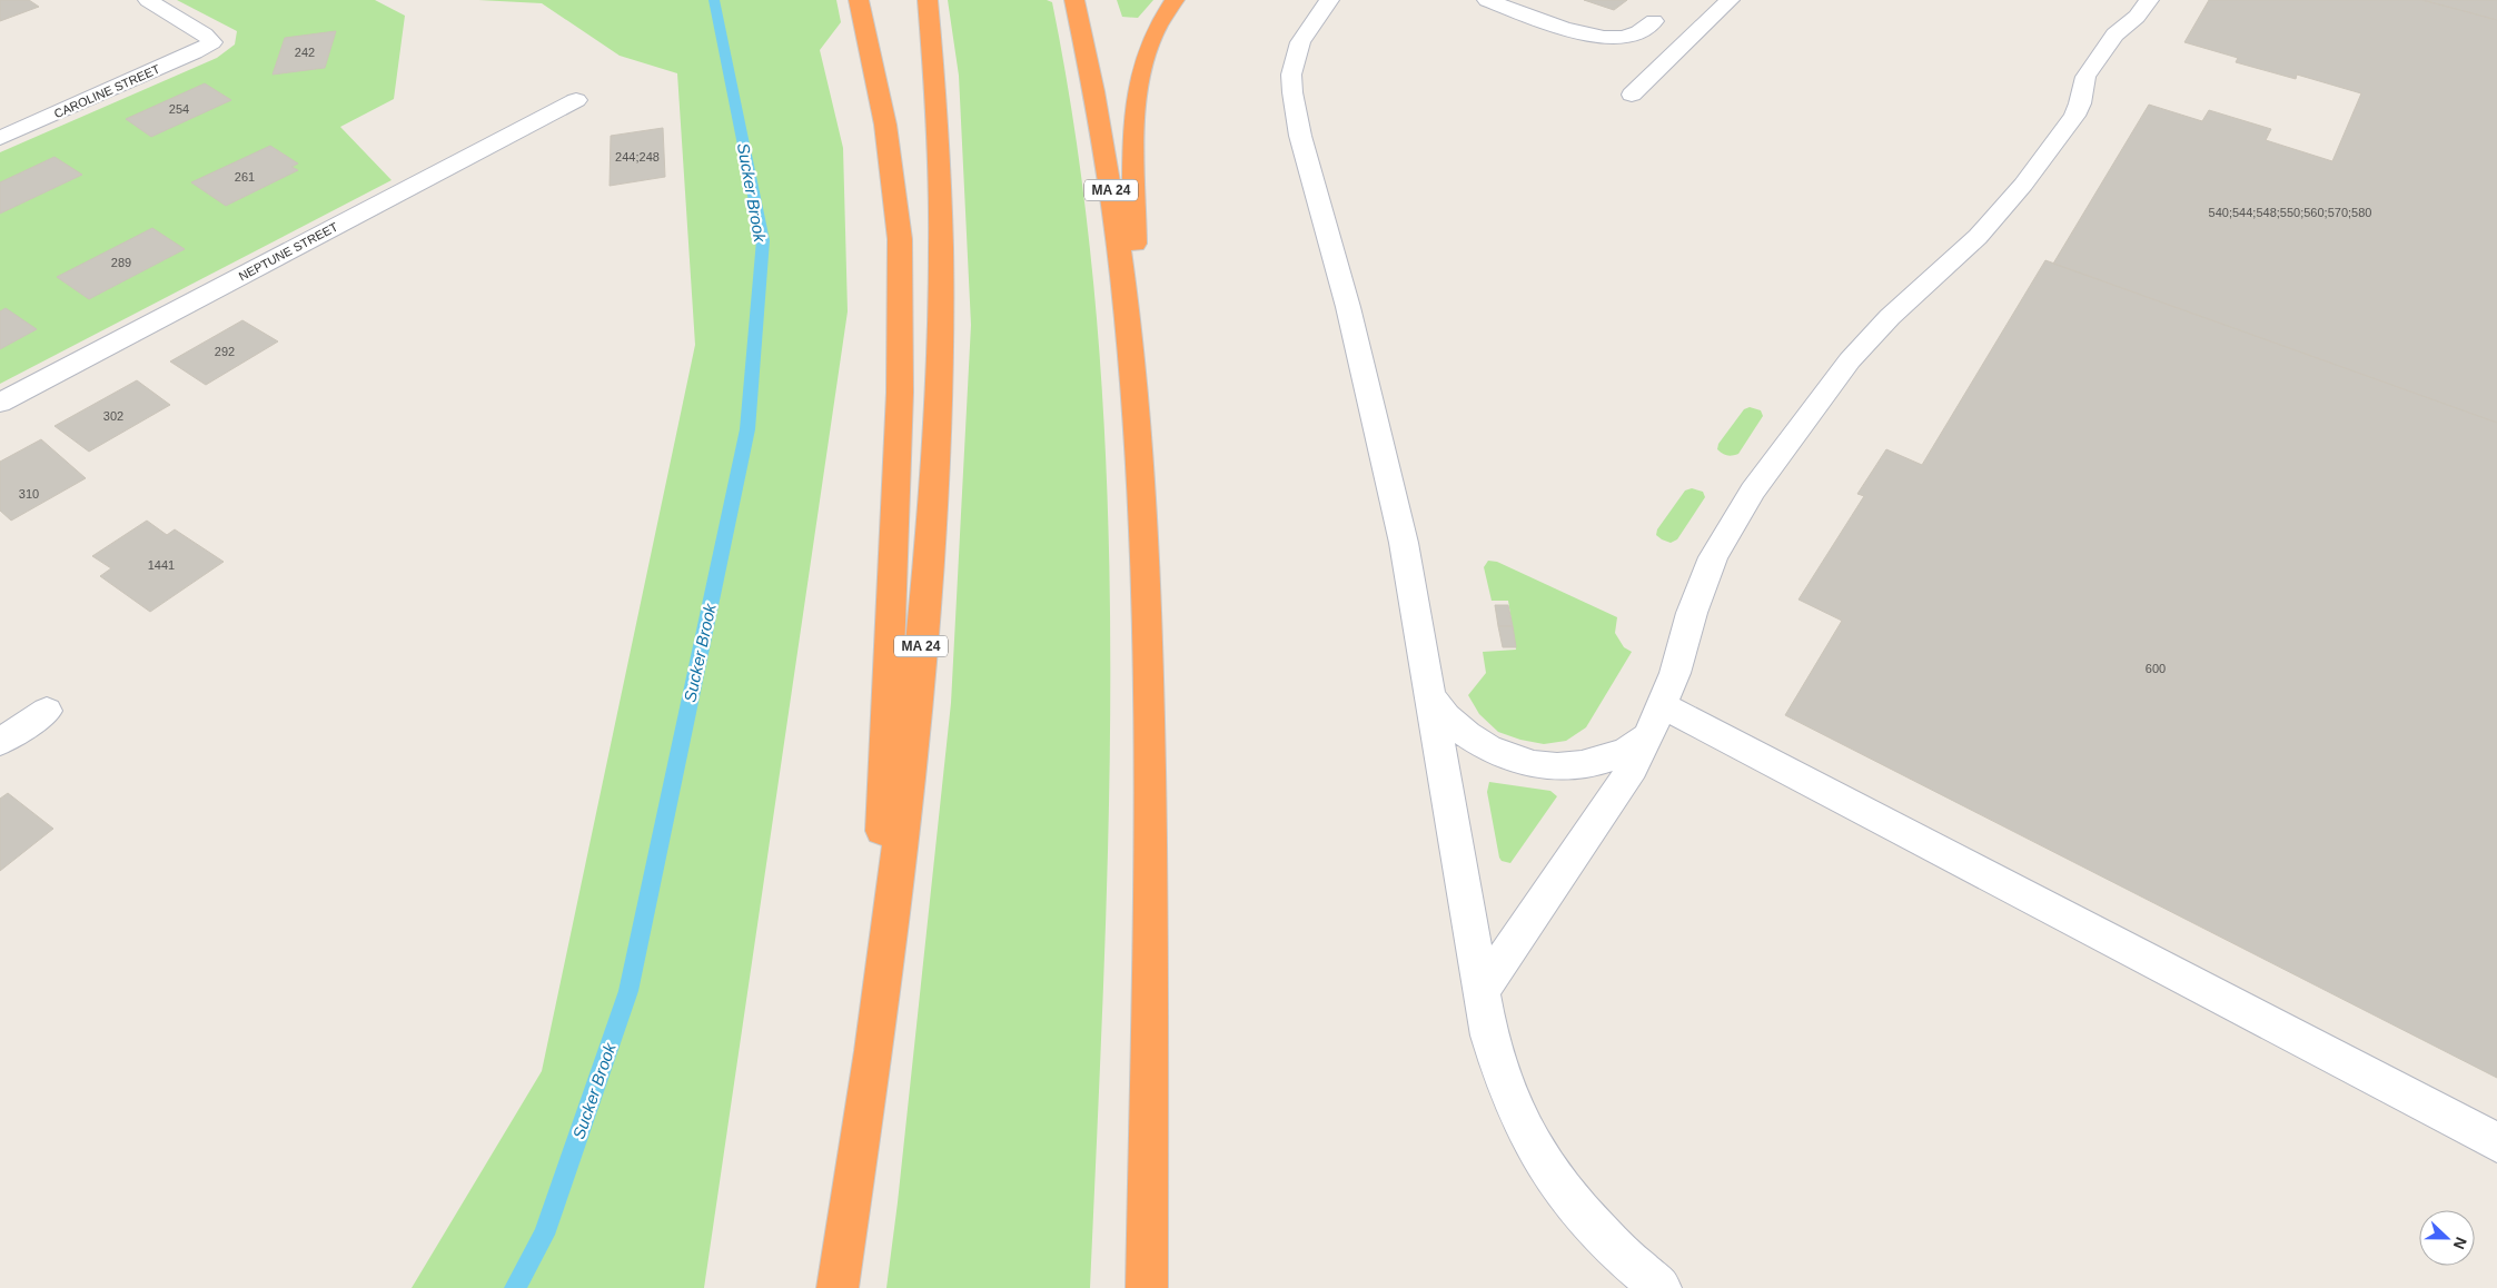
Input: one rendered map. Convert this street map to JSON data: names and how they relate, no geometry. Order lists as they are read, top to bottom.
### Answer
{
  "streets": {
    "highway": ["MA 24"],
    "street": ["CAROLINE STREET", "NEPTUNE STREET"]
  },
  "water": ["Sucker Brook"],
  "house_numbers": [
    "242",
    "254",
    "244;248",
    "261",
    "540;544;548;550;560;570;580",
    "289",
    "292",
    "302",
    "310",
    "1441",
    "600"
  ],
  "north": "right"
}
